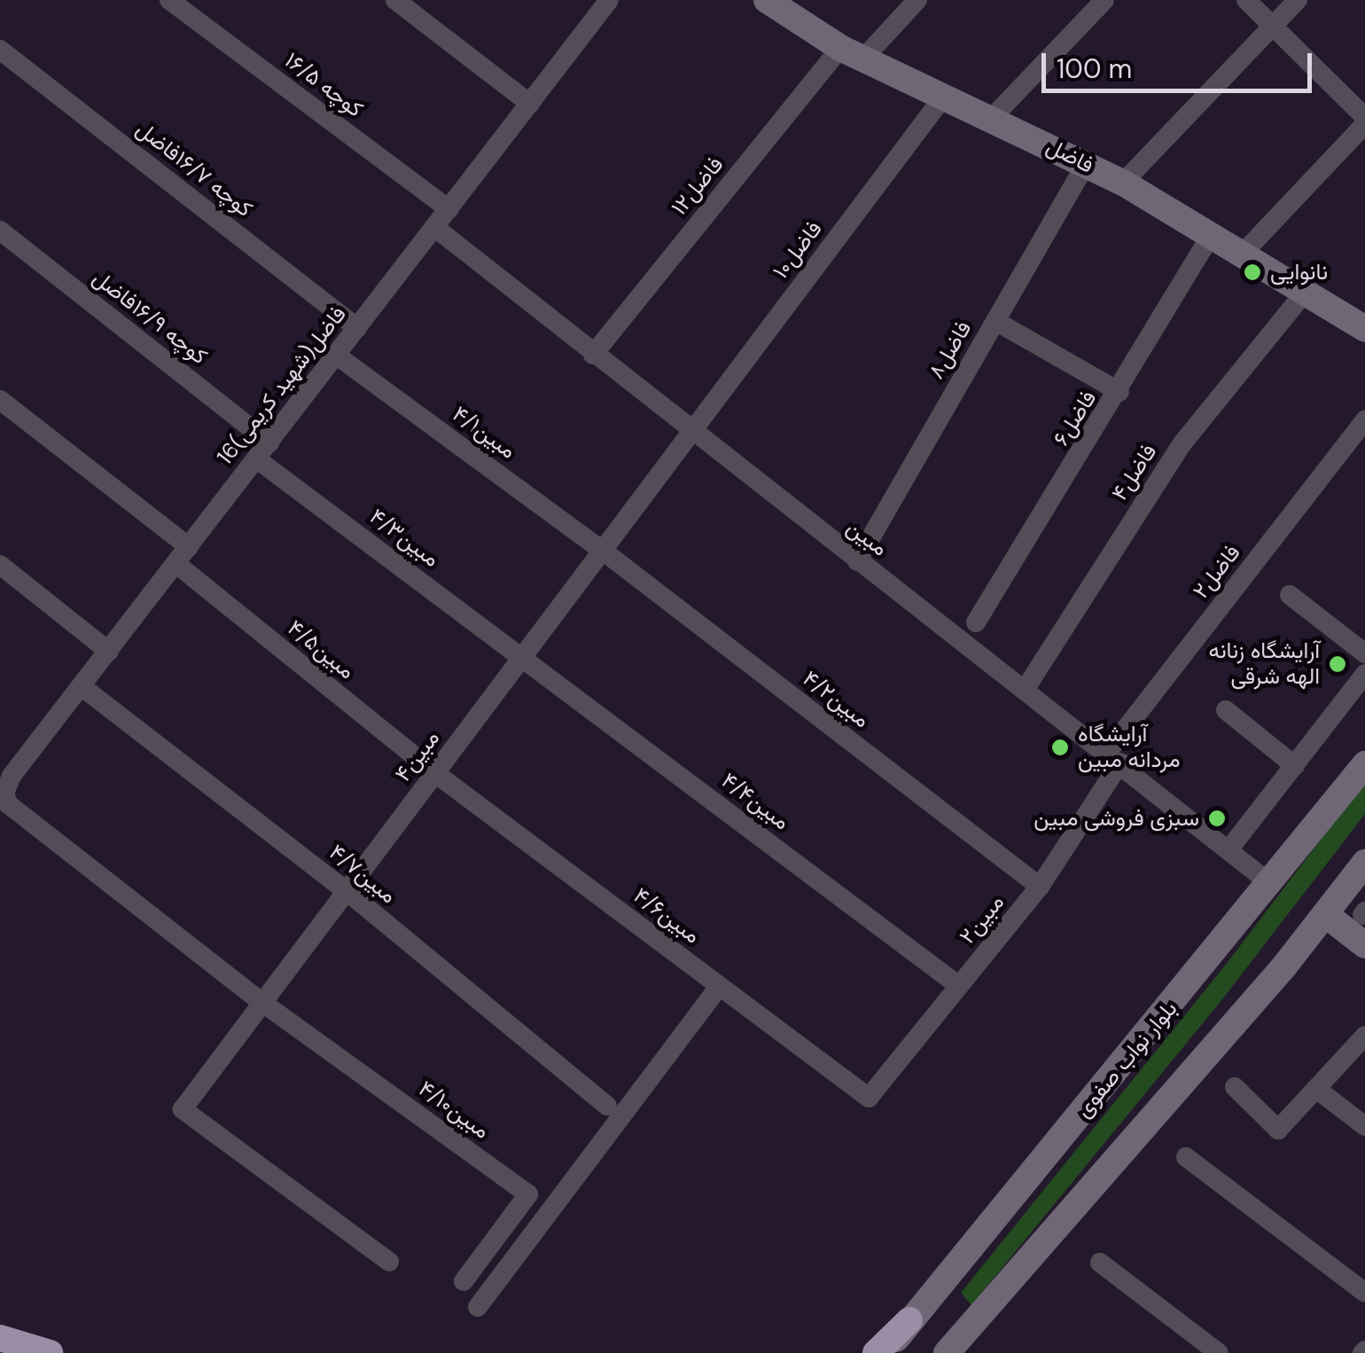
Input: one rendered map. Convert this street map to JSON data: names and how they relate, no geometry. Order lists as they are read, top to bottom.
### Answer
{
  "streets": {
    "main road": ["فاضل", "بلوار نواب صفوی"],
    "street": [
      "کوچه ۱۶/۵",
      "کوچه ۱۶/۷فاضل",
      "۱۲فاضل",
      "۱۰فاضل",
      "کوچه ۱۶/۹فاضل",
      "۸فاضل",
      "16فاضل(شهید کریمی)",
      "۶فاضل",
      "۴/۱مبین",
      "۴فاضل",
      "۴/۳مبین",
      "مبین",
      "۲فاضل",
      "۴/۵مبین",
      "۴/۲مبین",
      "۴مبین",
      "۴/۴مبین",
      "۴/۷مبین",
      "۴/۶مبین",
      "۲مبین",
      "۴/۱۰مبین"
    ]
  },
  "crossings": [
    ["کوچه ۱۶/۵", "16فاضل(شهید کریمی)"],
    ["فاضل", "۱۲فاضل"],
    ["فاضل", "۱۰فاضل"],
    ["فاضل", "۸فاضل"],
    ["فاضل", "۶فاضل"],
    ["فاضل", "۴فاضل"],
    ["کوچه ۱۶/۷فاضل", "16فاضل(شهید کریمی)"],
    ["۱۲فاضل", "مبین"],
    ["۱۰فاضل", "مبین"],
    ["۱۰فاضل", "۴مبین"],
    ["کوچه ۱۶/۹فاضل", "16فاضل(شهید کریمی)"],
    ["کوچه ۱۶/۹فاضل", "۴/۳مبین"],
    ["۸فاضل", "مبین"],
    ["16فاضل(شهید کریمی)", "۴/۱مبین"],
    ["16فاضل(شهید کریمی)", "۴/۳مبین"],
    ["16فاضل(شهید کریمی)", "مبین"],
    ["16فاضل(شهید کریمی)", "۴/۵مبین"],
    ["16فاضل(شهید کریمی)", "۴مبین"],
    ["16فاضل(شهید کریمی)", "۴/۷مبین"],
    ["16فاضل(شهید کریمی)", "۴/۱۰مبین"],
    ["۴/۱مبین", "۴/۲مبین"],
    ["۴/۱مبین", "۴مبین"],
    ["۴فاضل", "مبین"],
    ["۴/۳مبین", "۴مبین"],
    ["۴/۳مبین", "۴/۴مبین"],
    ["مبین", "۲فاضل"],
    ["مبین", "۴مبین"],
    ["مبین", "۲مبین"],
    ["مبین", "بلوار نواب صفوی"],
    ["۲فاضل", "۲مبین"],
    ["۴/۵مبین", "۴مبین"],
    ["۴/۵مبین", "۴/۶مبین"],
    ["۴/۲مبین", "۴مبین"],
    ["۴/۲مبین", "۲مبین"],
    ["۴مبین", "۴/۴مبین"],
    ["۴مبین", "۴/۷مبین"],
    ["۴مبین", "۴/۶مبین"],
    ["۴مبین", "۴/۱۰مبین"],
    ["۴/۴مبین", "۲مبین"],
    ["۴/۶مبین", "۲مبین"]
  ],
  "places": [
    "نانوایی",
    "آرایشگاه زنانه الهه شرقی",
    "آرایشگاه مردانه مبین",
    "سبزی فروشی مبین"
  ],
  "scale_bar": "100 m"
}
